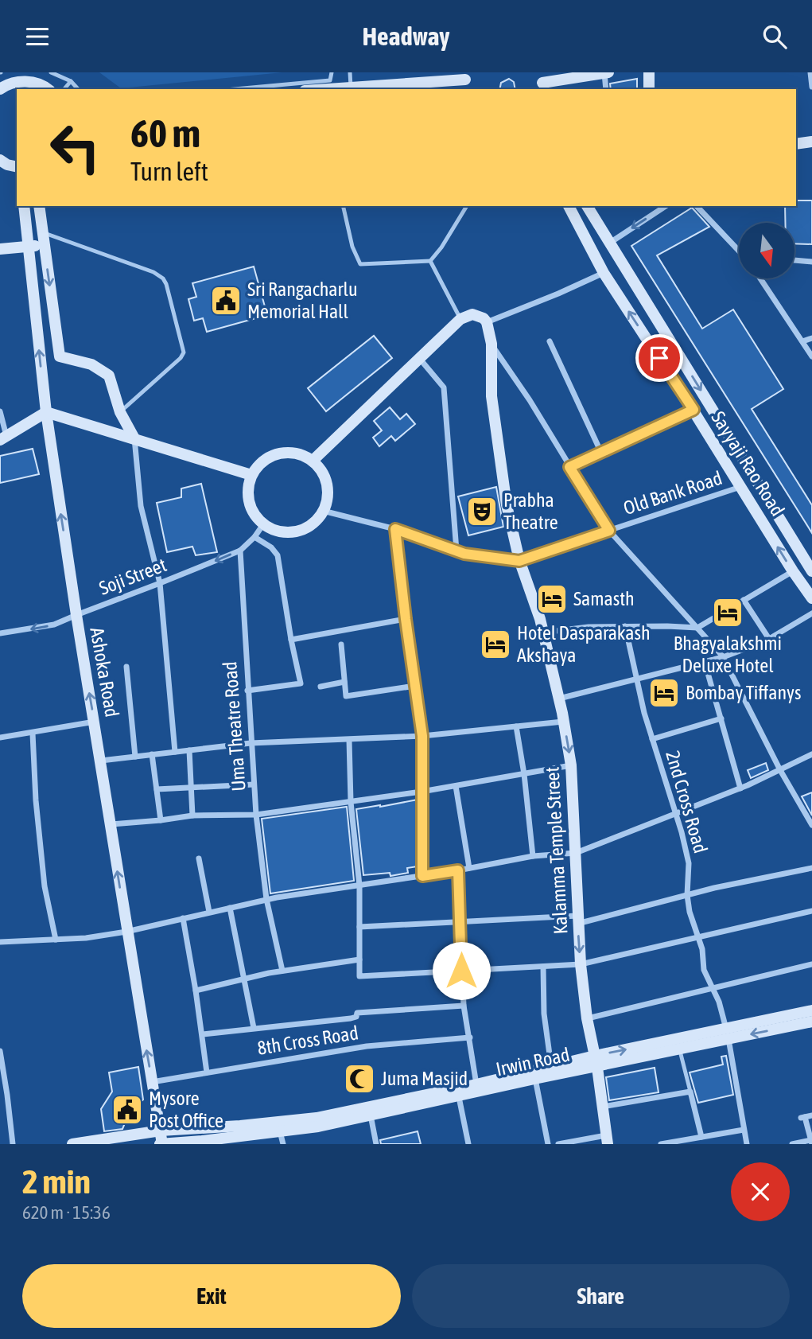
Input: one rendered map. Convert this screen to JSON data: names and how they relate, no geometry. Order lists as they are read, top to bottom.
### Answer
{
  "streets": {
    "main road": [
      "Sayyaji Rao Road",
      "Ashoka Road",
      "Kalamma Temple Street",
      "Irwin Road"
    ],
    "street": [
      "Old Bank Road",
      "Soji Street",
      "Uma Theatre Road",
      "2nd Cross Road",
      "8th Cross Road"
    ]
  },
  "crossings": [
    ["Sayyaji Rao Road", "Old Bank Road"],
    ["Old Bank Road", "Kalamma Temple Street"],
    ["Soji Street", "Ashoka Road"],
    ["Soji Street", "Uma Theatre Road"],
    ["Ashoka Road", "8th Cross Road"],
    ["Ashoka Road", "Irwin Road"],
    ["2nd Cross Road", "Irwin Road"],
    ["Kalamma Temple Street", "Irwin Road"]
  ],
  "one_way": ["Soji Street", "Ashoka Road"],
  "places": {
    "public building": ["Sri Rangacharlu Memorial Hall", "Mysore Post Office"],
    "theatre": ["Prabha Theatre"],
    "hotel": [
      "Samasth",
      "Bhagyalakshmi Deluxe Hotel",
      "Hotel Dasparakash Akshaya",
      "Bombay Tiffanys"
    ],
    "mosque": ["Juma Masjid"]
  },
  "north": "bottom",
  "page": {
    "header": "Headway",
    "turn": ["60 m", "Turn left"],
    "heading": ["2 min", "620 m · 15:36"],
    "buttons": ["Exit", "Share"]
  }
}
